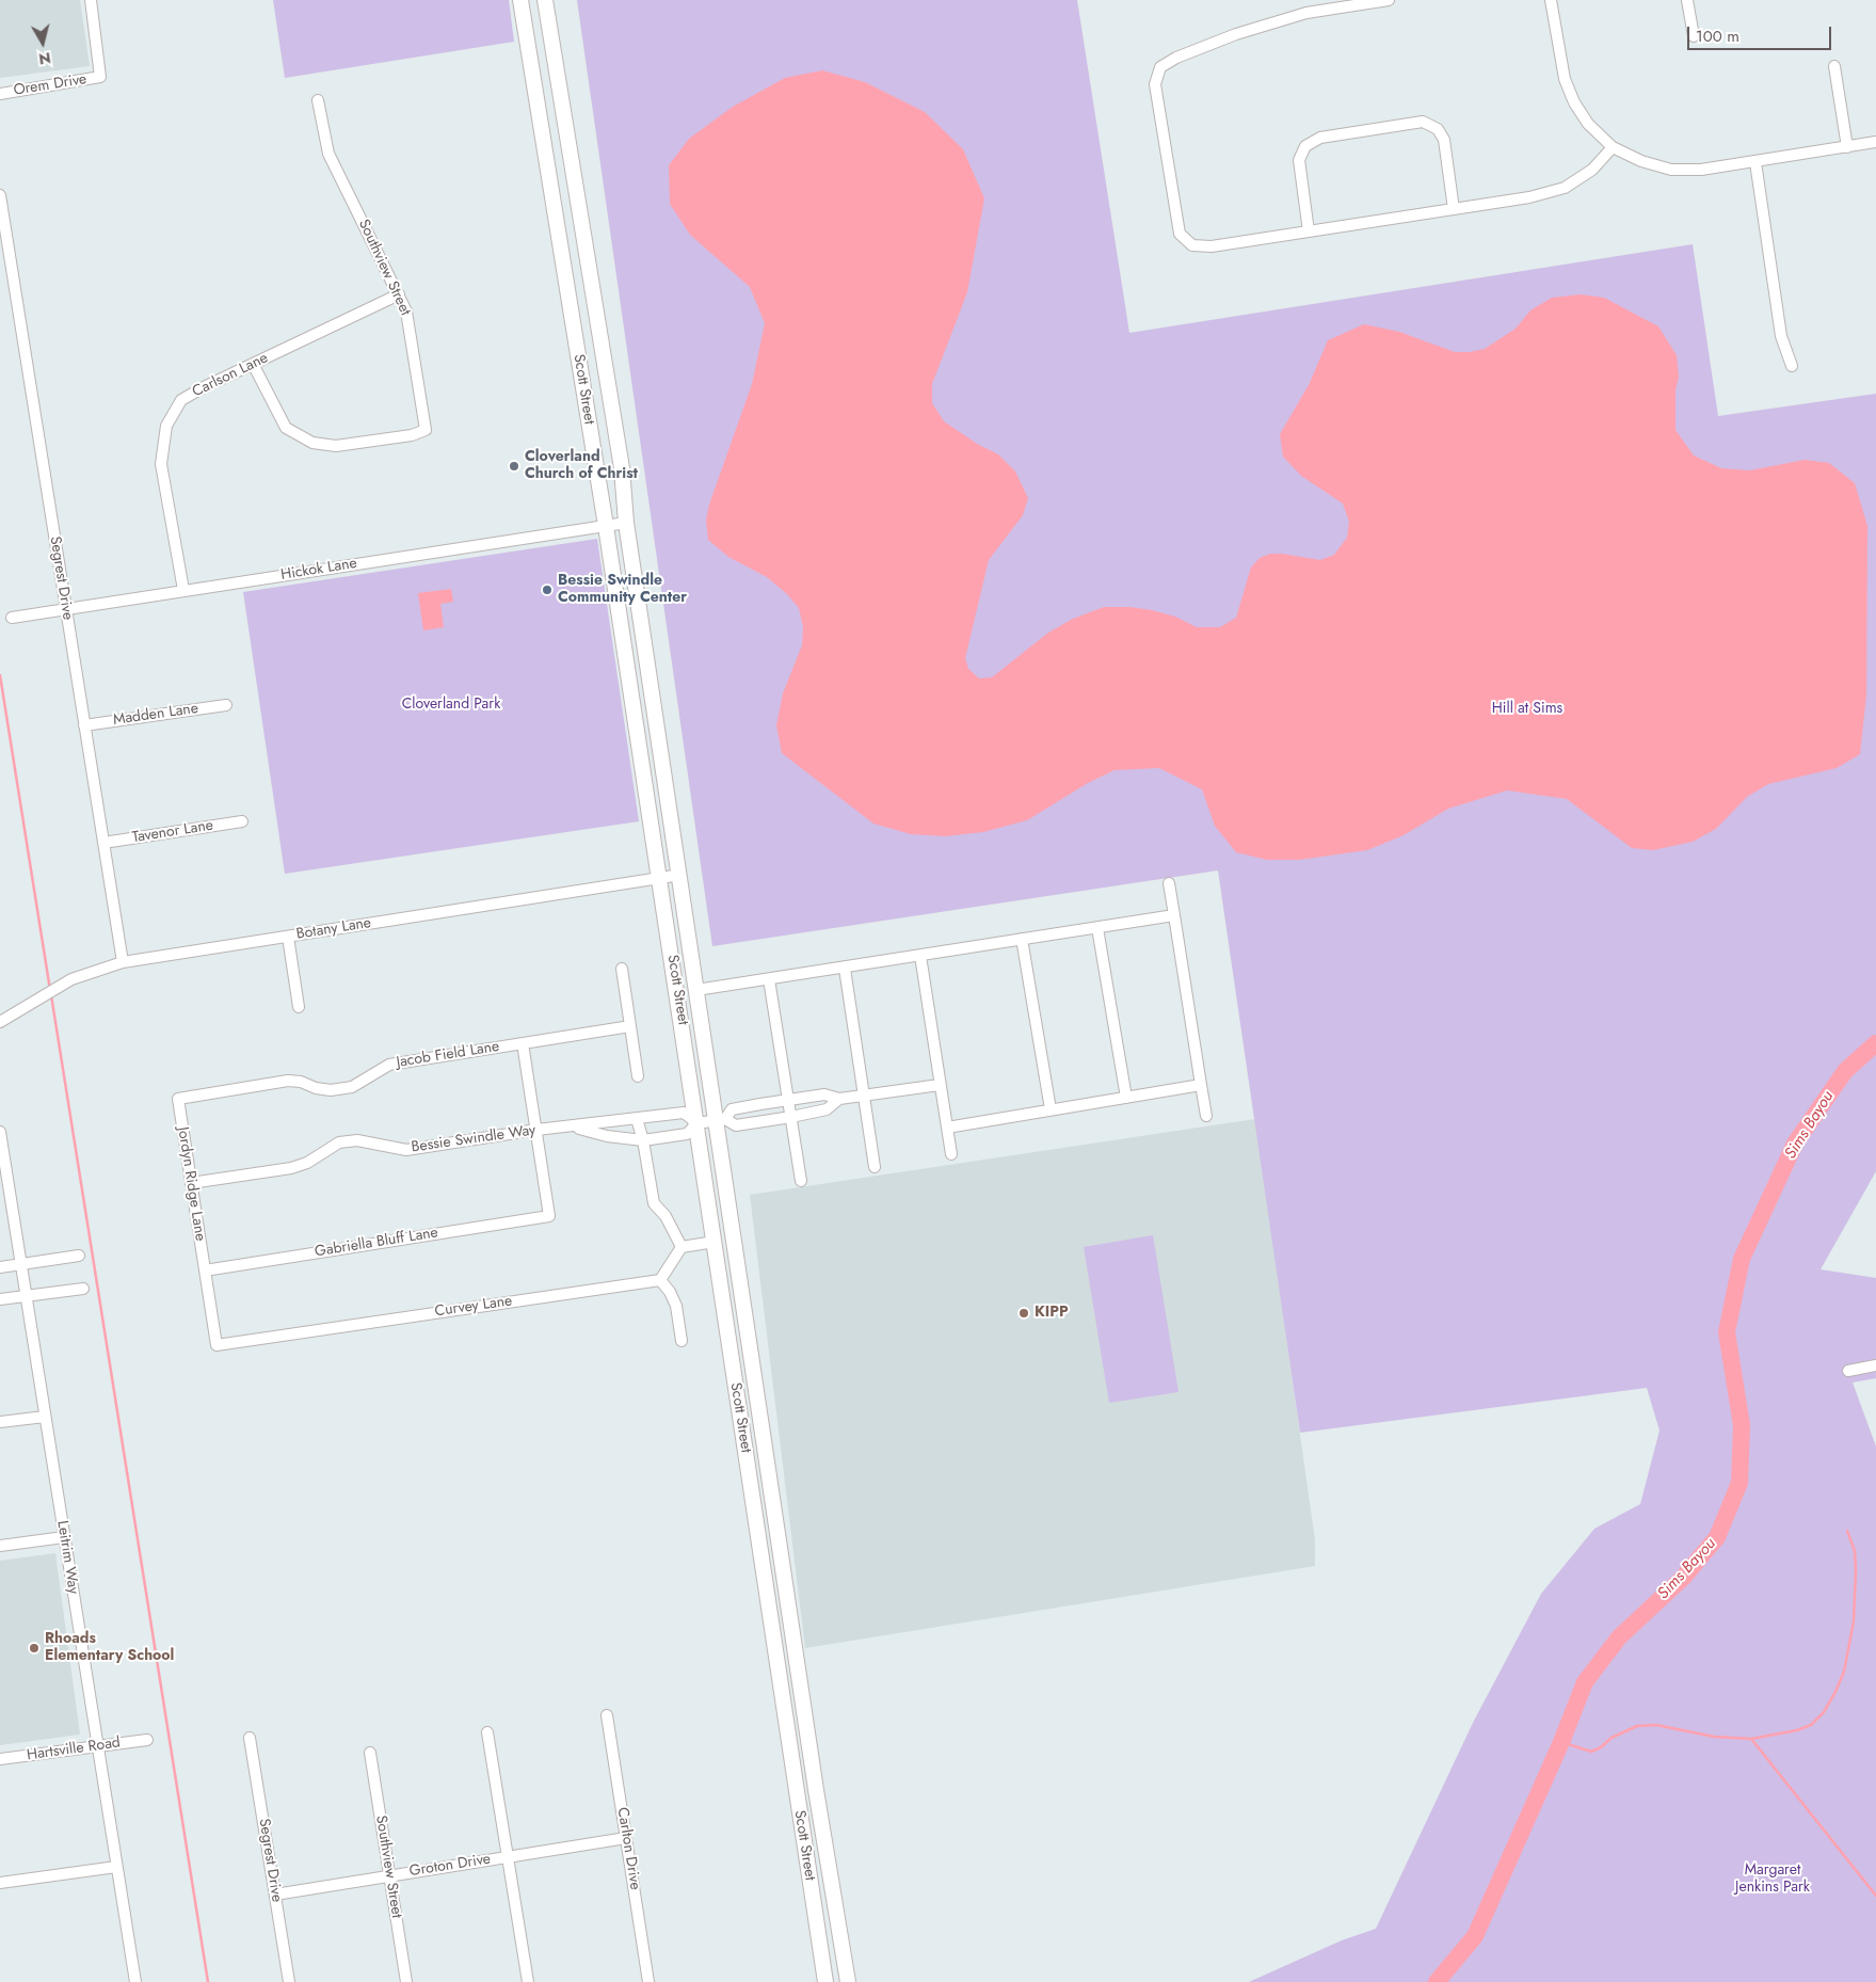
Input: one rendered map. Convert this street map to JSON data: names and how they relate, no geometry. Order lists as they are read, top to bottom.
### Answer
{
  "streets": {
    "main road": ["Scott Street"],
    "street": [
      "Orem Drive",
      "Southview Street",
      "Carlson Lane",
      "Hickok Lane",
      "Segrest Drive",
      "Madden Lane",
      "Tavenor Lane",
      "Botany Lane",
      "Jacob Field Lane",
      "Bessie Swindle Way",
      "Jordyn Ridge Lane",
      "Gabriella Bluff Lane",
      "Curvey Lane",
      "Leitrim Way",
      "Hartsville Road",
      "Carlton Drive",
      "Groton Drive"
    ]
  },
  "crossings": [
    ["Southview Street", "Carlson Lane"],
    ["Southview Street", "Groton Drive"],
    ["Carlson Lane", "Hickok Lane"],
    ["Scott Street", "Hickok Lane"],
    ["Scott Street", "Botany Lane"],
    ["Scott Street", "Bessie Swindle Way"],
    ["Hickok Lane", "Segrest Drive"],
    ["Segrest Drive", "Madden Lane"],
    ["Segrest Drive", "Tavenor Lane"],
    ["Segrest Drive", "Botany Lane"],
    ["Segrest Drive", "Groton Drive"],
    ["Jacob Field Lane", "Jordyn Ridge Lane"],
    ["Bessie Swindle Way", "Jordyn Ridge Lane"],
    ["Bessie Swindle Way", "Gabriella Bluff Lane"],
    ["Jordyn Ridge Lane", "Gabriella Bluff Lane"],
    ["Jordyn Ridge Lane", "Curvey Lane"],
    ["Leitrim Way", "Hartsville Road"],
    ["Carlton Drive", "Groton Drive"]
  ],
  "water": ["Sims Bayou"],
  "parks": ["Cloverland Park", "Hill at Sims", "Margaret Jenkins Park"],
  "places": [
    "Cloverland Church of Christ",
    "Bessie Swindle Community Center",
    "KIPP",
    "Rhoads Elementary School"
  ],
  "scale_bar": "100 m",
  "north": "bottom"
}
